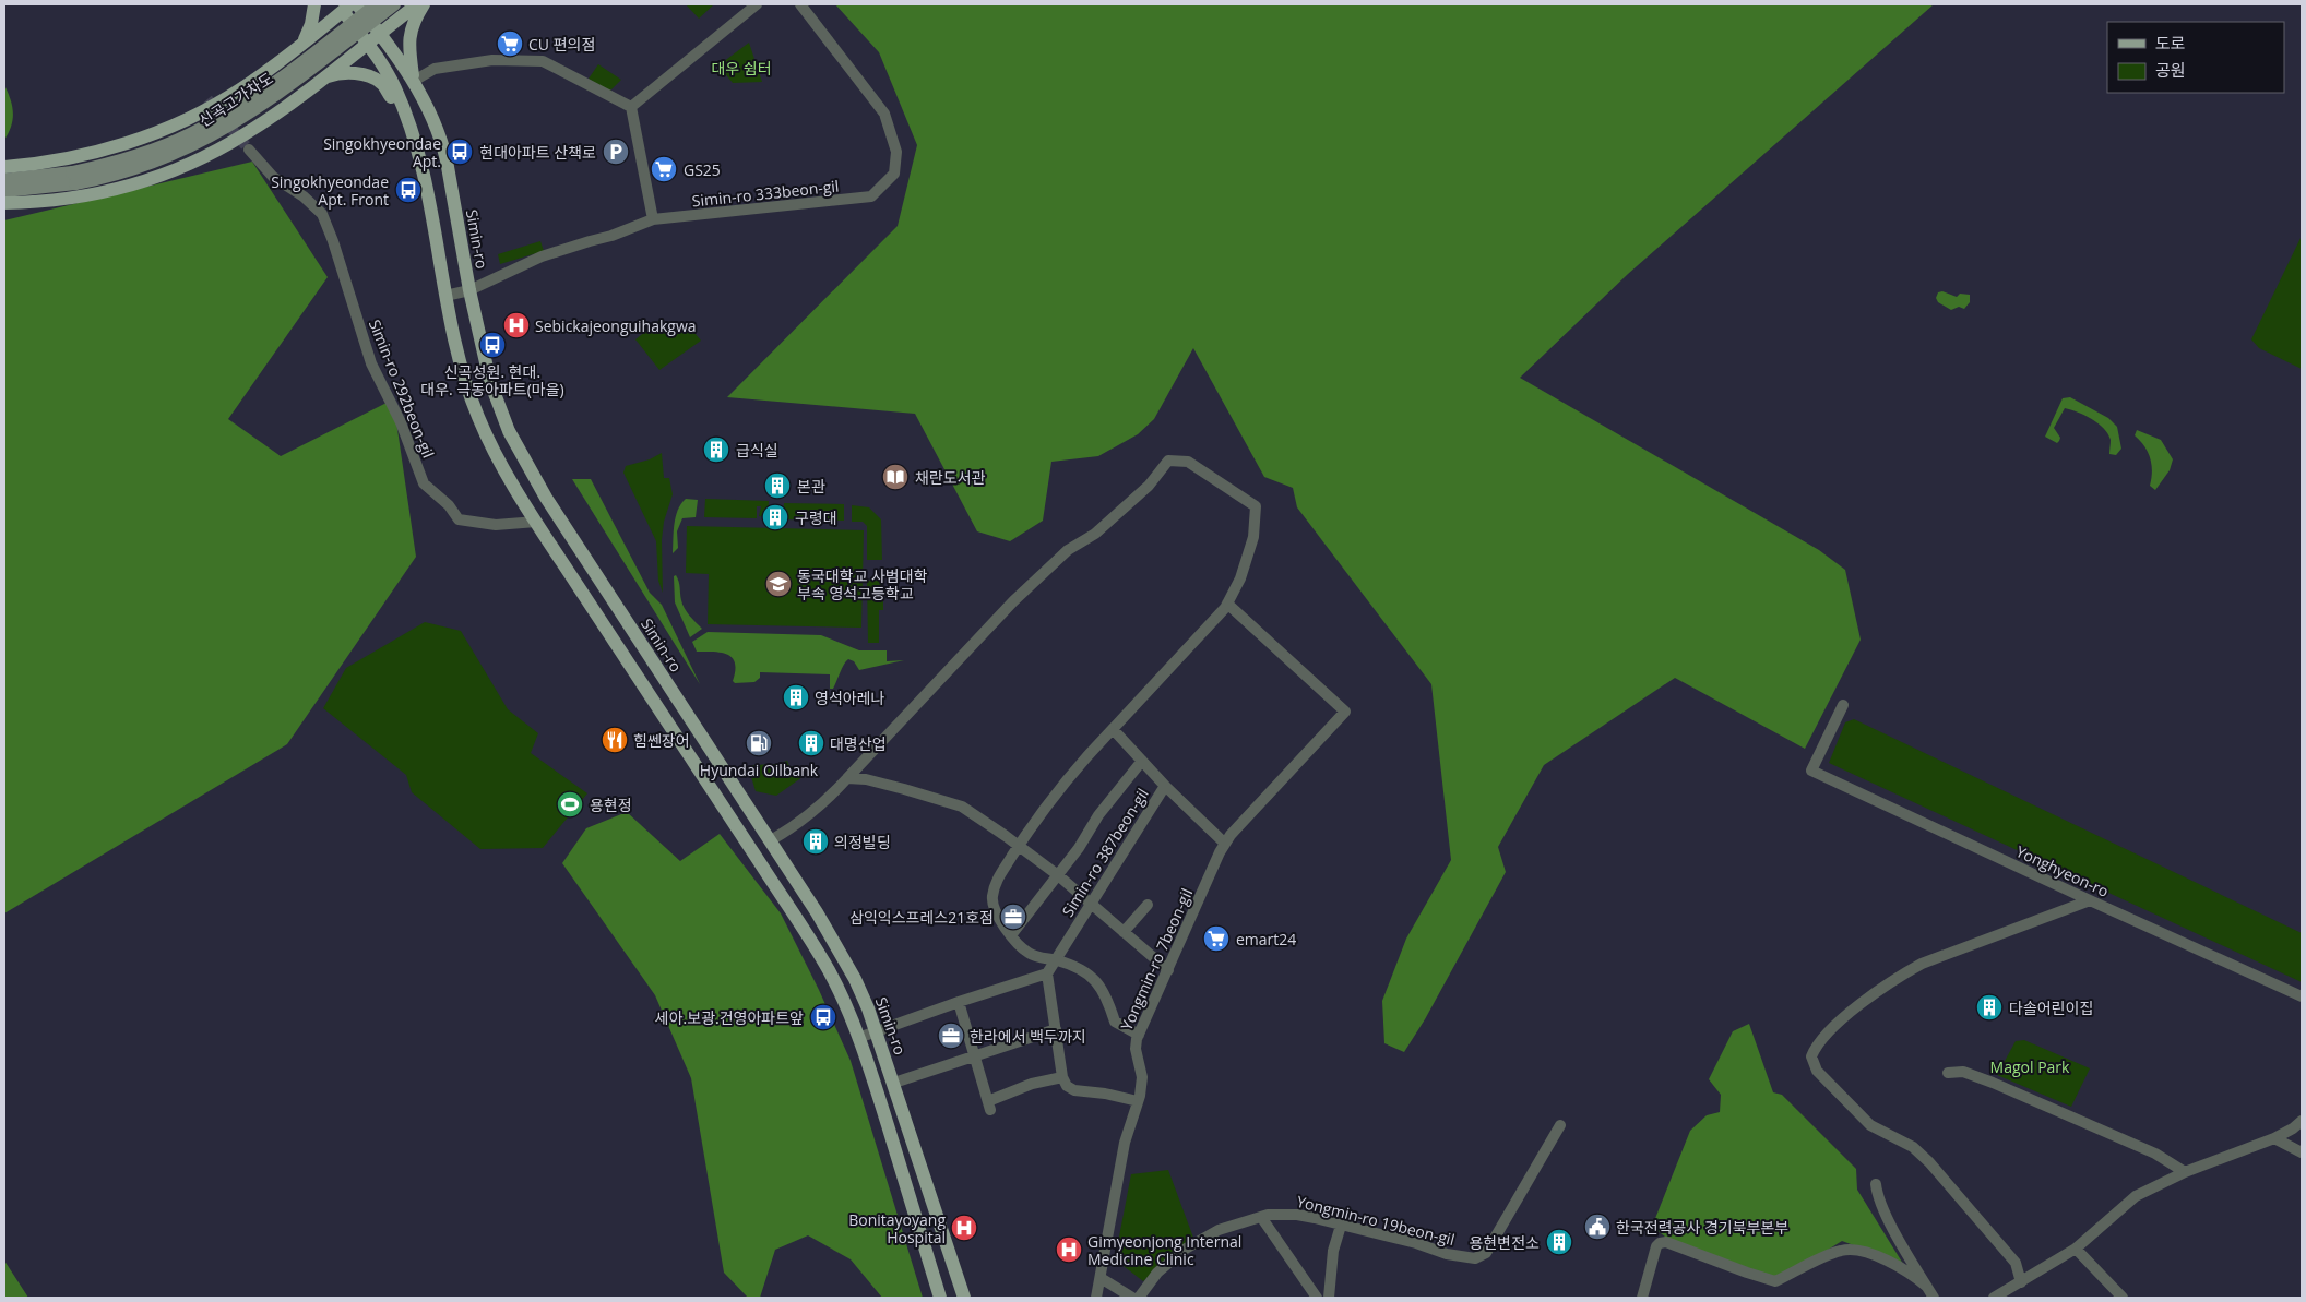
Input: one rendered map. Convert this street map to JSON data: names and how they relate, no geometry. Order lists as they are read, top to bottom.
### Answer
{
  "streets": {
    "main road": ["Simin-ro"],
    "street": [
      "신곡고가차도",
      "Simin-ro 333beon-gil",
      "Simin-ro 292beon-gil",
      "Simin-ro 387beon-gil",
      "Yonghyeon-ro",
      "Yongmin-ro 7beon-gil",
      "Yongmin-ro 19beon-gil"
    ]
  },
  "crossings": [
    ["Simin-ro 333beon-gil", "Simin-ro"]
  ],
  "parks": ["대우 쉼터", "Magol Park"],
  "places": {
    "supermarket": ["CU 편의점", "GS25", "emart24"],
    "bus stop": [
      "Singokhyeondae Apt.",
      "Singokhyeondae Apt. Front",
      "신곡성원. 현대. 대우. 극동아파트(마을)",
      "세아.보광.건영아파트앞"
    ],
    "parking": ["현대아파트 산책로"],
    "hospital": ["Sebickajeonguihakgwa", "Bonitayoyang Hospital", "Gimyeonjong Internal Medicine Clinic"],
    "building": [
      "급식실",
      "본관",
      "구령대",
      "영석아레나",
      "대명산업",
      "의정빌딩",
      "다솔어린이집",
      "용현변전소"
    ],
    "library": ["채란도서관"],
    "school or university": ["동국대학교 사범대학 부속 영석고등학교"],
    "restaurant": ["힘쎈장어"],
    "fuel station": ["Hyundai Oilbank"],
    "sports": ["용현정"],
    "office": ["삼익익스프레스21호점", "한라에서 백두까지"],
    "public building": ["한국전력공사 경기북부본부"]
  },
  "legend": ["도로", "공원"]
}
